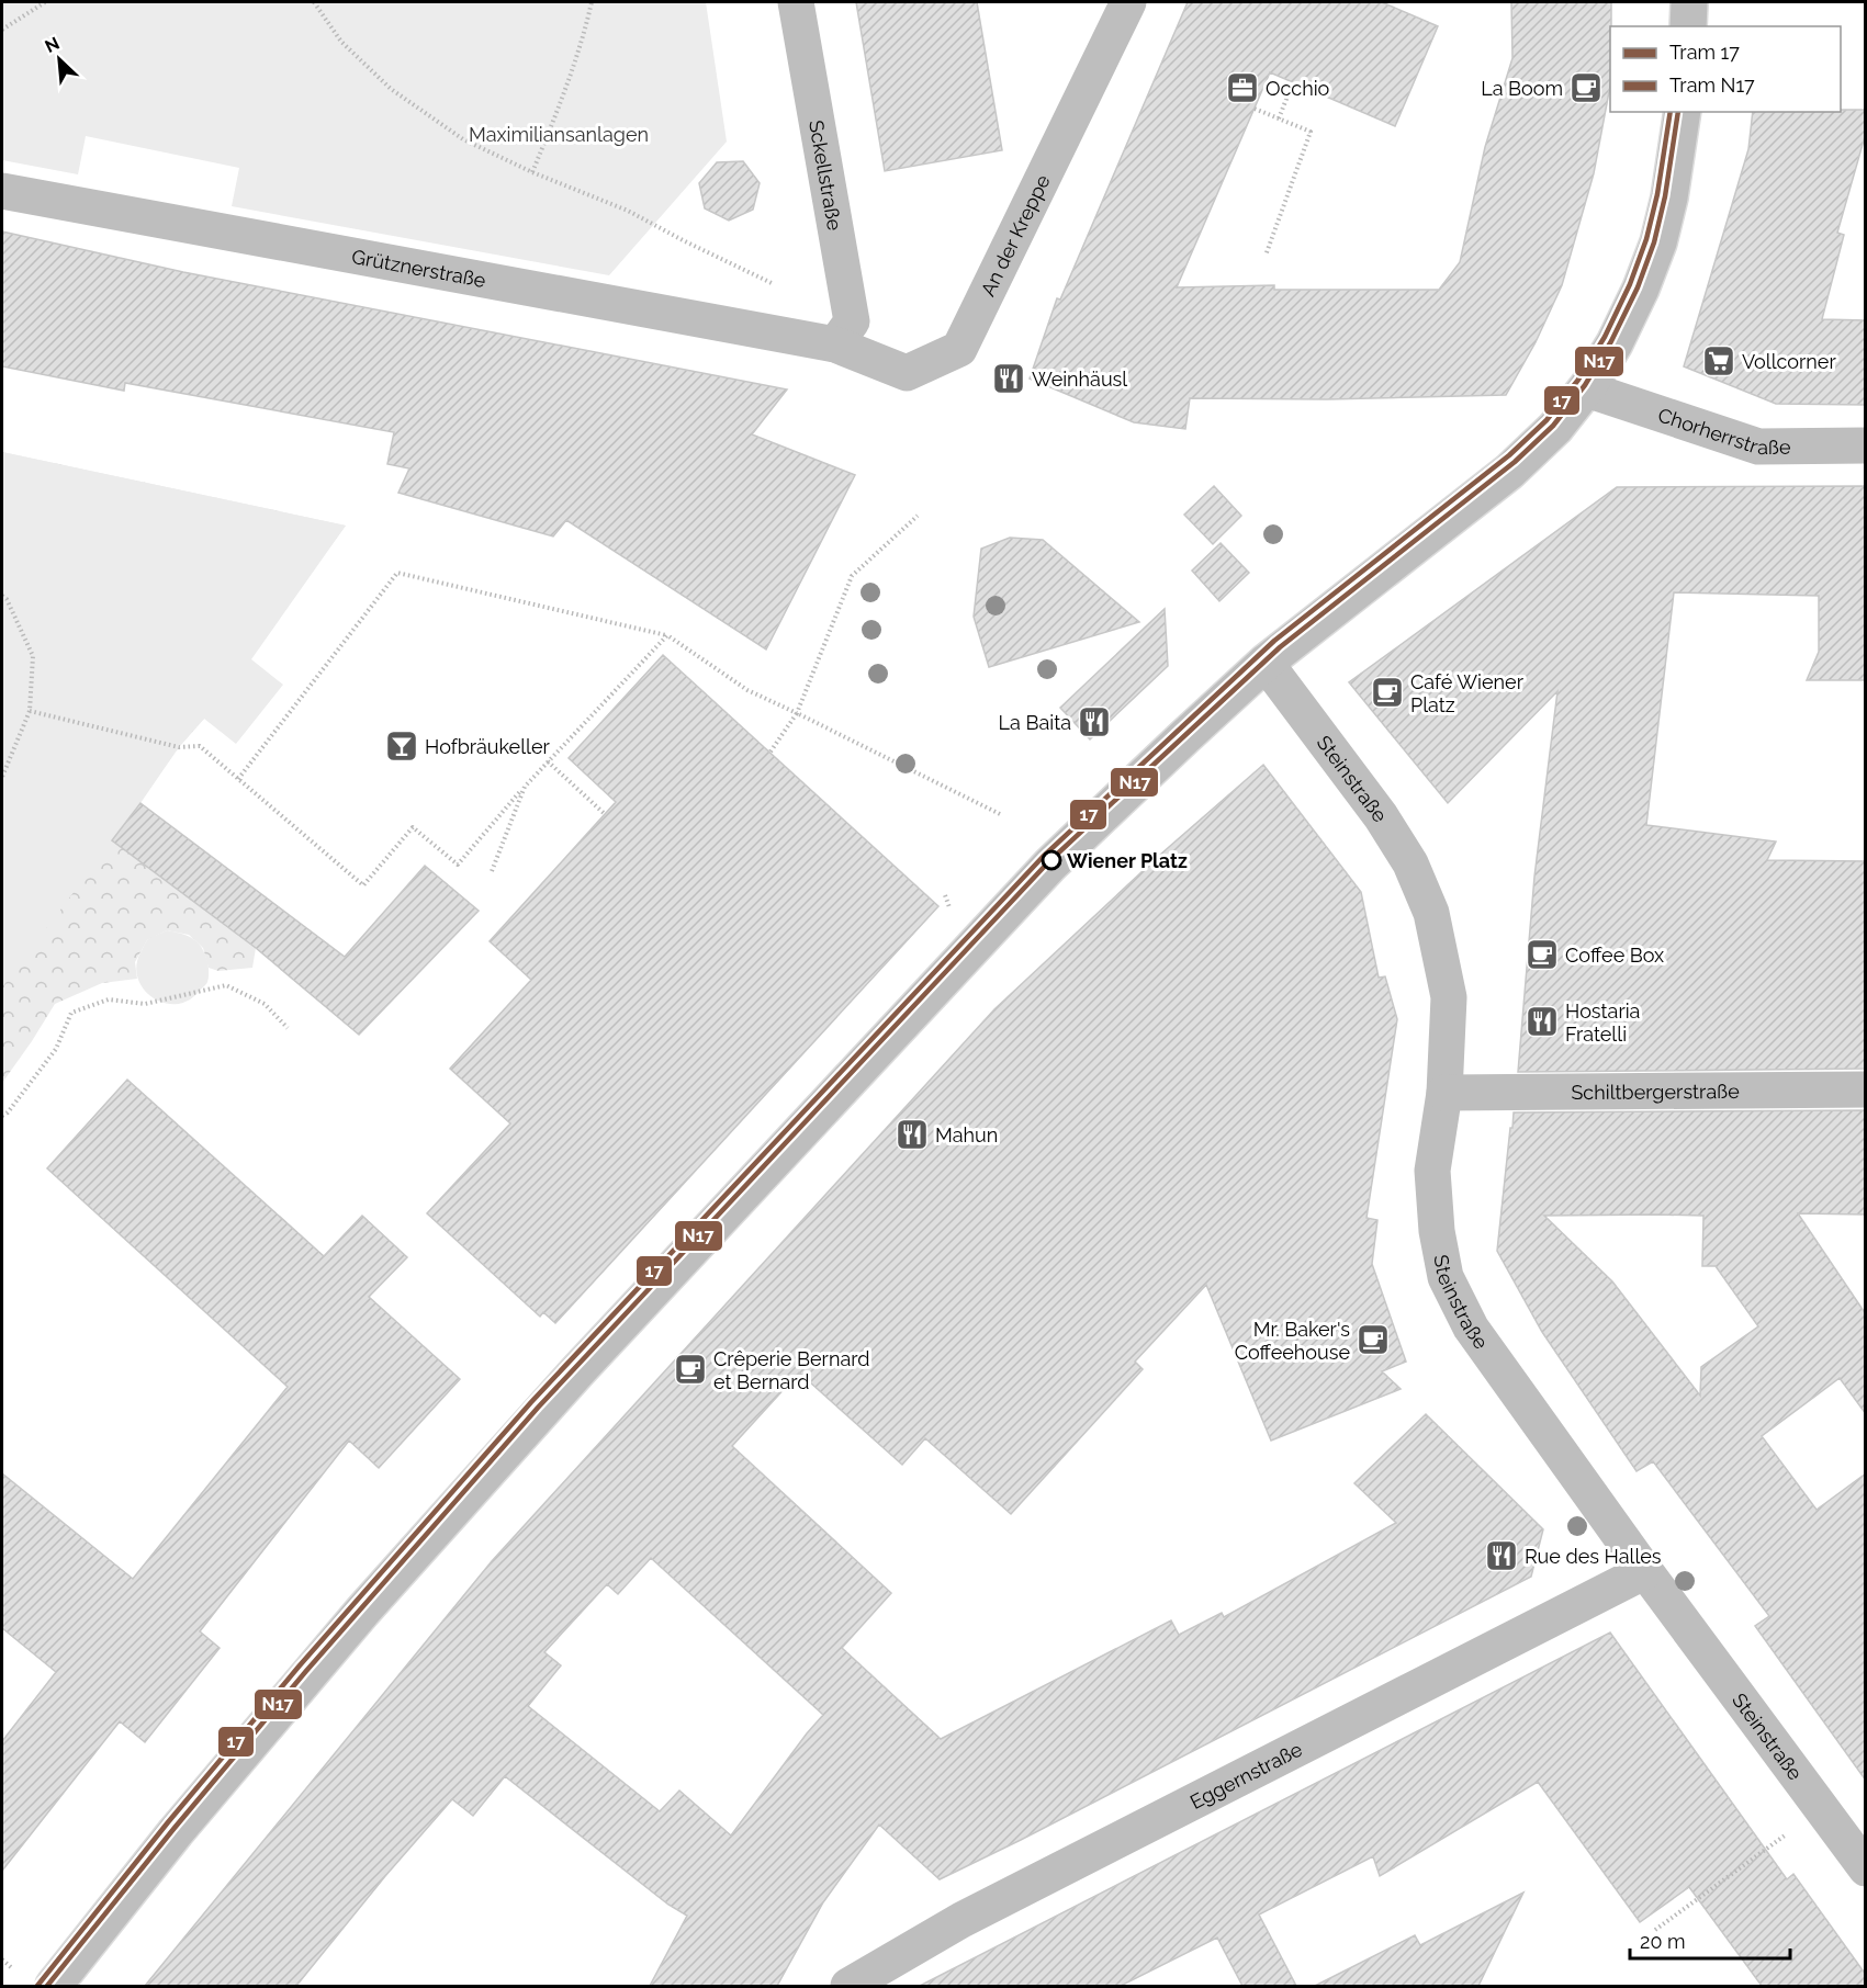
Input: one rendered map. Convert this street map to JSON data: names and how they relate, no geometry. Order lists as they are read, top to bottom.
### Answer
{
  "streets": {
    "street": [
      "Sckellstraße",
      "An der Kreppe",
      "Grütznerstraße",
      "Chorherrstraße",
      "Steinstraße",
      "Schiltbergerstraße",
      "Eggernstraße"
    ]
  },
  "crossings": [
    ["Sckellstraße", "An der Kreppe"],
    ["Sckellstraße", "Grütznerstraße"],
    ["An der Kreppe", "Grütznerstraße"],
    ["Steinstraße", "Schiltbergerstraße"],
    ["Steinstraße", "Eggernstraße"]
  ],
  "parks": ["Maximiliansanlagen"],
  "places": {
    "office": ["Occhio"],
    "cafe": [
      "La Boom",
      "Café Wiener Platz",
      "Coffee Box",
      "Mr. Baker's Coffeehouse",
      "Crêperie Bernard et Bernard"
    ],
    "supermarket": ["Vollcorner"],
    "restaurant": [
      "Weinhäusl",
      "La Baita",
      "Hostaria Fratelli",
      "Mahun",
      "Rue des Halles"
    ],
    "bar": ["Hofbräukeller"],
    "other": ["Wiener Platz"]
  },
  "lines": ["tram line 17", "tram line N17"],
  "legend": ["Tram 17", "Tram N17"],
  "scale_bar": "20 m",
  "north": "top left"
}
